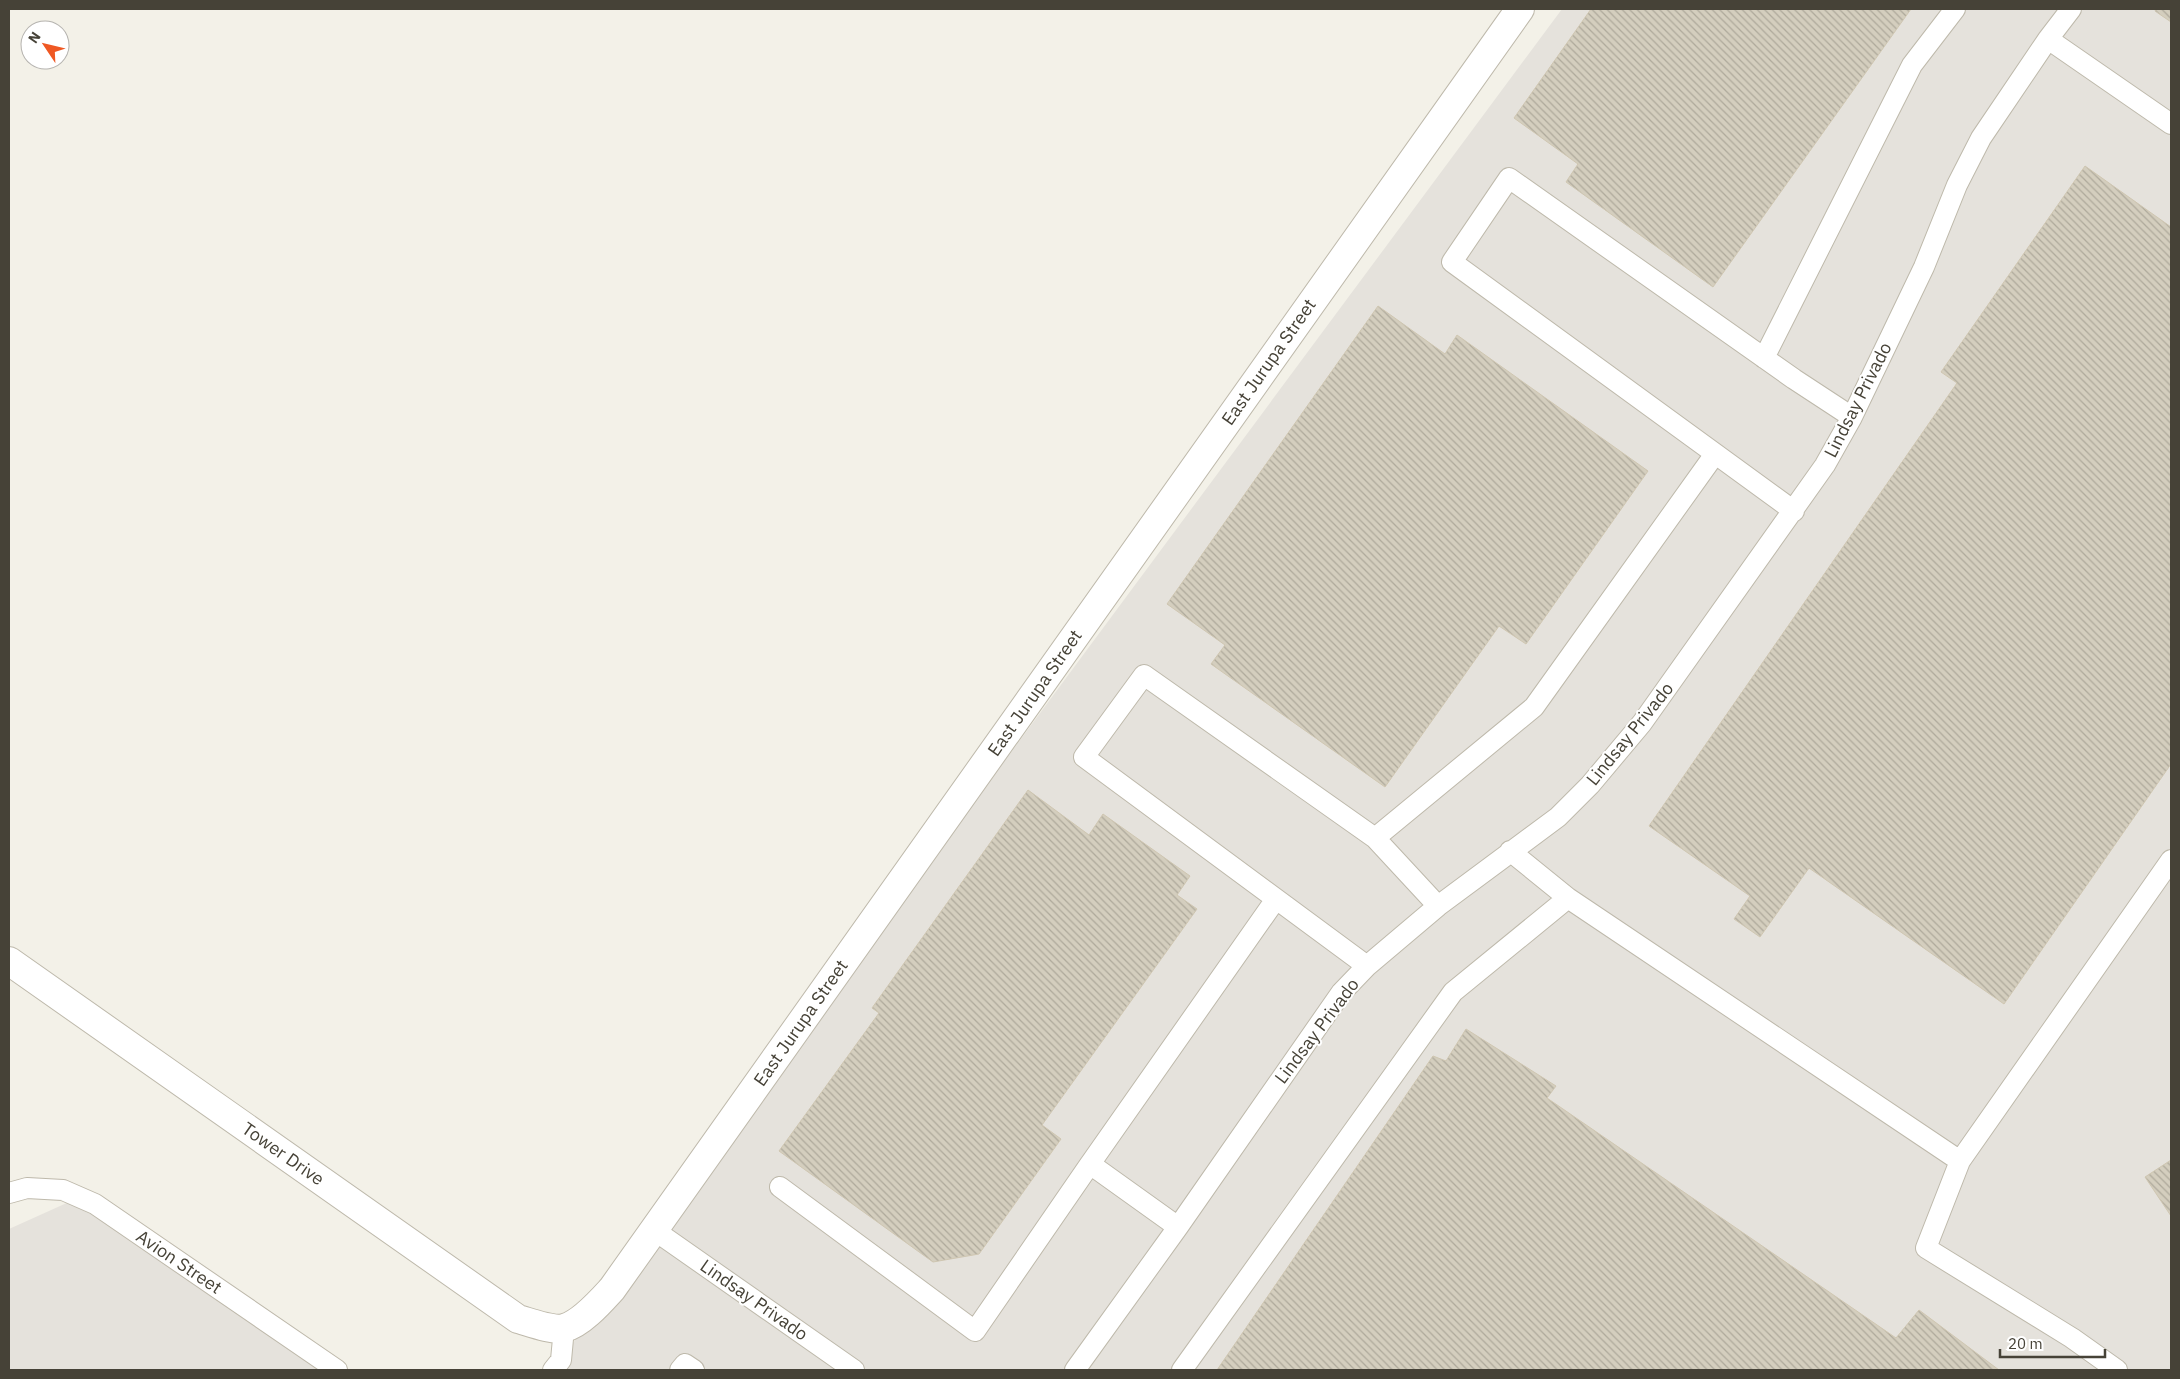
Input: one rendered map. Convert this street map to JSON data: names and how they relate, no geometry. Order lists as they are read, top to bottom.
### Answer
{
  "streets": {
    "street": ["East Jurupa Street", "Tower Drive"],
    "lane": ["Lindsay Privado", "Avion Street"]
  },
  "crossings": [
    ["East Jurupa Street", "Lindsay Privado"],
    ["East Jurupa Street", "Tower Drive"]
  ],
  "scale_bar": "20 m",
  "north": "top left"
}
